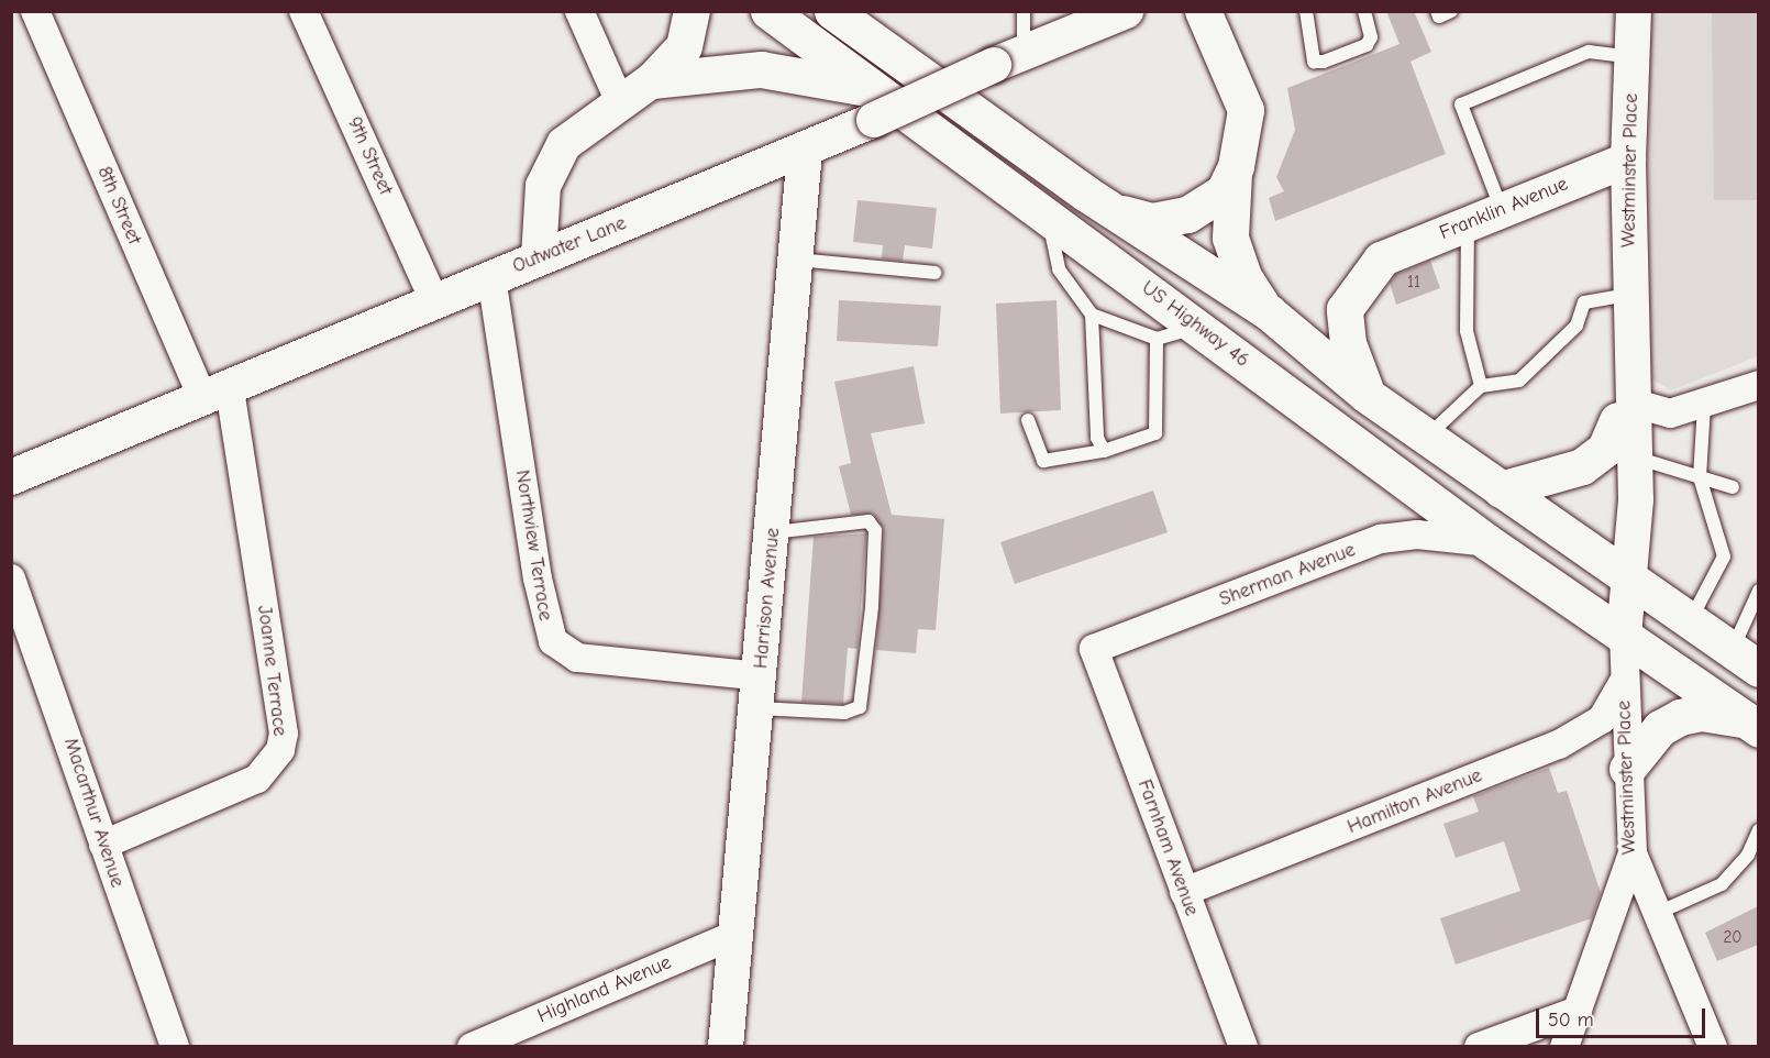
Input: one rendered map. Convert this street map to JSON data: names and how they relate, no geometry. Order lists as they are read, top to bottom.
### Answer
{
  "streets": {
    "highway": ["US Highway 46"],
    "street": [
      "9th Street",
      "Westminster Place",
      "8th Street",
      "Franklin Avenue",
      "Outwater Lane",
      "Northview Terrace",
      "Sherman Avenue",
      "Harrison Avenue",
      "Joanne Terrace",
      "Hamilton Avenue",
      "Macarthur Avenue",
      "Farnham Avenue",
      "Highland Avenue"
    ]
  },
  "crossings": [
    ["9th Street", "Outwater Lane"],
    ["Westminster Place", "Franklin Avenue"],
    ["Westminster Place", "US Highway 46"],
    ["Westminster Place", "Hamilton Avenue"],
    ["8th Street", "Outwater Lane"],
    ["8th Street", "Joanne Terrace"],
    ["Outwater Lane", "US Highway 46"],
    ["Outwater Lane", "Northview Terrace"],
    ["Outwater Lane", "Harrison Avenue"],
    ["Outwater Lane", "Joanne Terrace"],
    ["US Highway 46", "Sherman Avenue"],
    ["Northview Terrace", "Harrison Avenue"],
    ["Sherman Avenue", "Farnham Avenue"],
    ["Harrison Avenue", "Highland Avenue"],
    ["Joanne Terrace", "Macarthur Avenue"],
    ["Hamilton Avenue", "Farnham Avenue"]
  ],
  "house_numbers": ["11", "20"],
  "scale_bar": "50 m"
}
